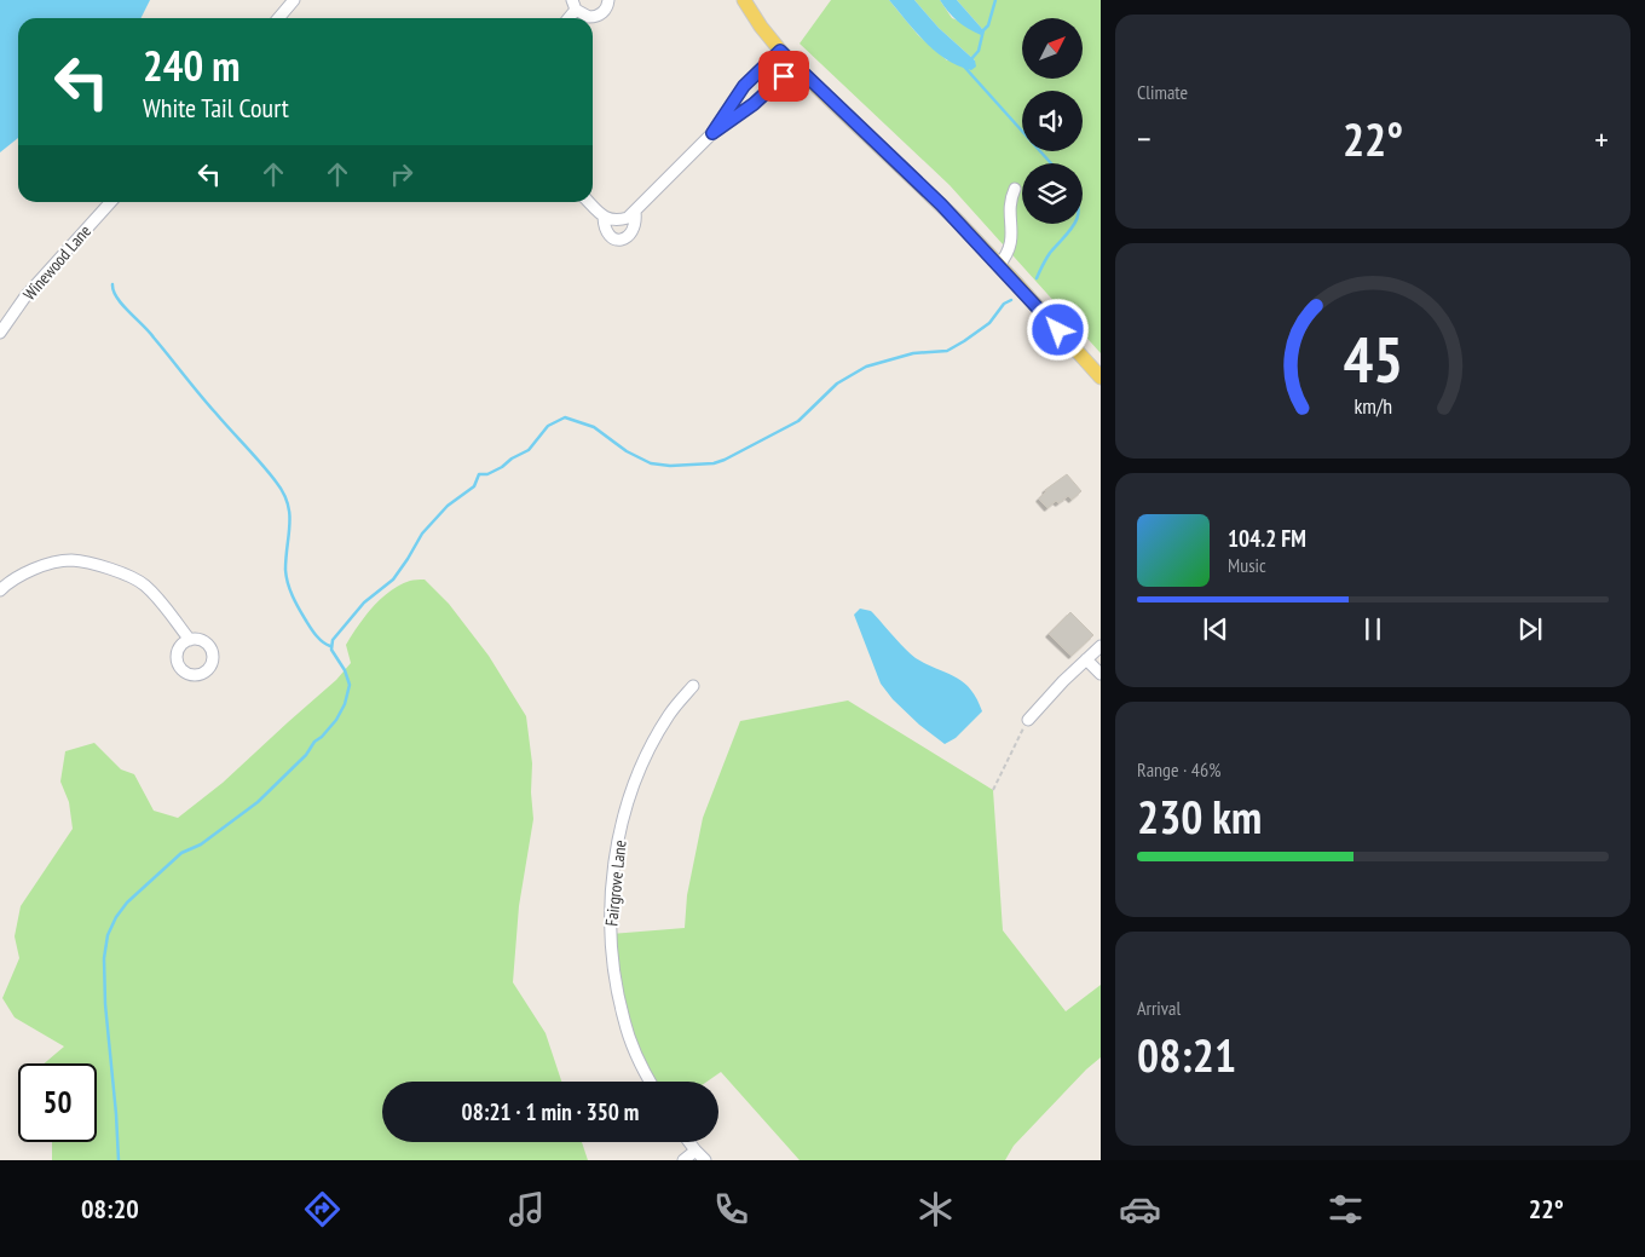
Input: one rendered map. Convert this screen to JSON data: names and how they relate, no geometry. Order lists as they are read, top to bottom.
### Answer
{
  "streets": {
    "street": ["Winewood Lane", "Fairgrove Lane"]
  },
  "north": "top right",
  "page": {
    "tile": [
      "Climate",
      ["Range · 46%", "230 km"],
      ["Arrival", "08:21"]
    ],
    "turn": ["240 m", "White Tail Court"],
    "heat": ["−", "22°", "+"],
    "song": ["104.2 FM", "Music"],
    "limit": "50",
    "trip": "08:21 · 1 min · 350 m",
    "tabs": ["08:20", "22°"],
    "gauge": ["45", "km/h"]
  }
}
